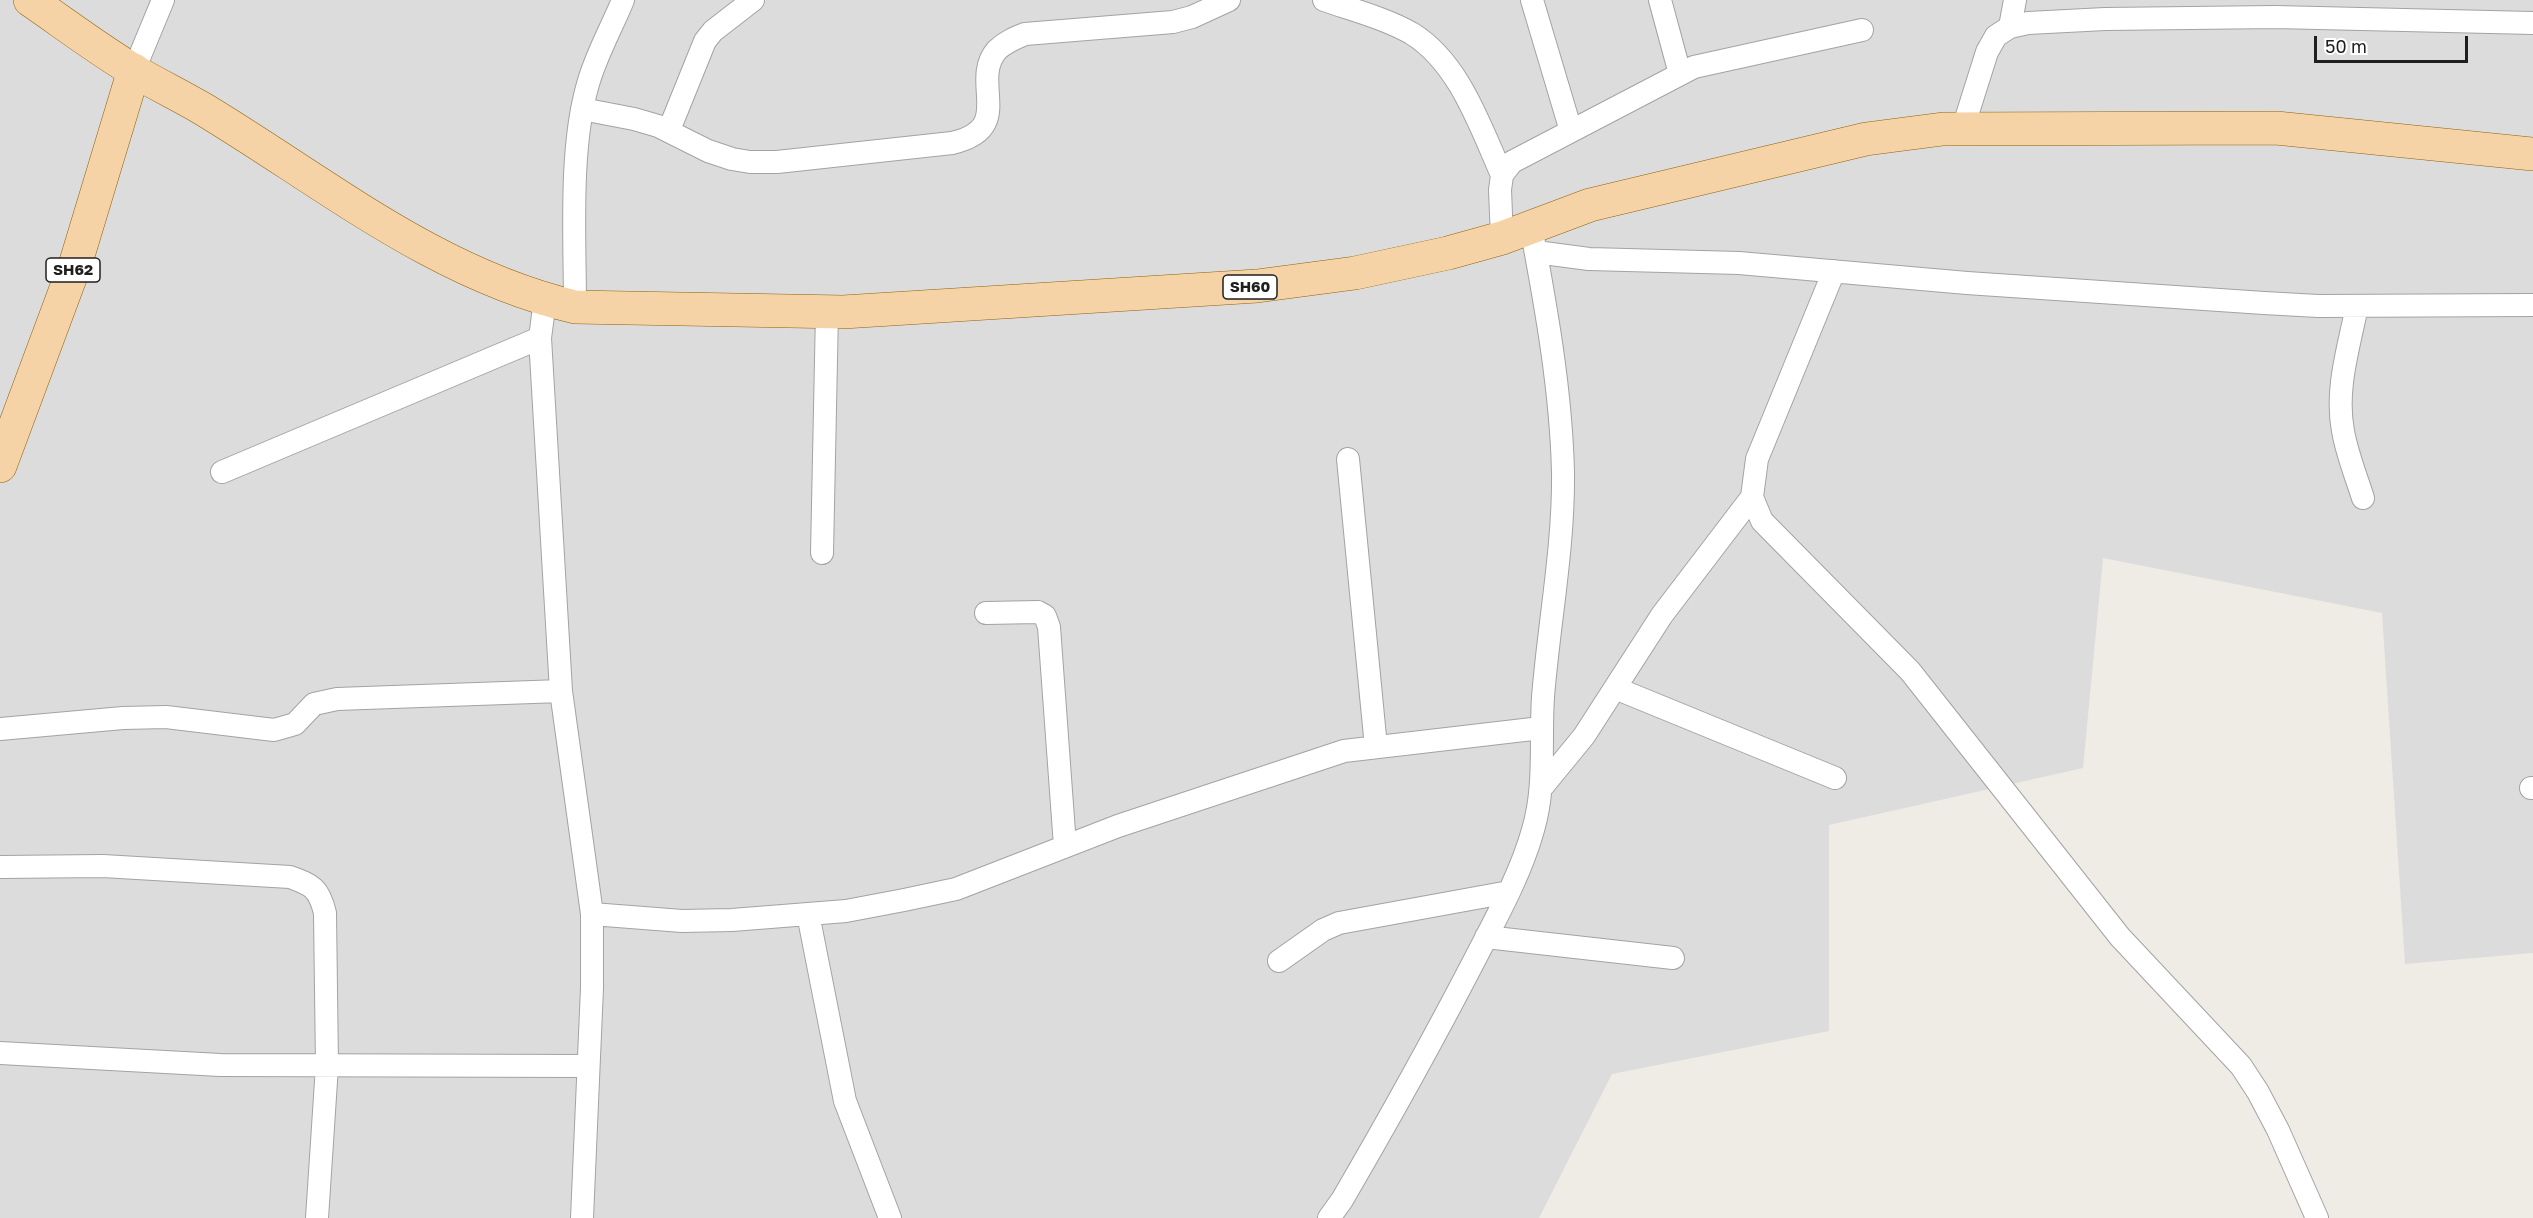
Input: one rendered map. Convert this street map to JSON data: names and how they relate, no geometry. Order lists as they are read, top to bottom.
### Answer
{
  "streets": {
    "main road": ["SH62", "SH60"]
  },
  "crossings": [
    ["SH62", "SH60"]
  ],
  "scale_bar": "50 m"
}
